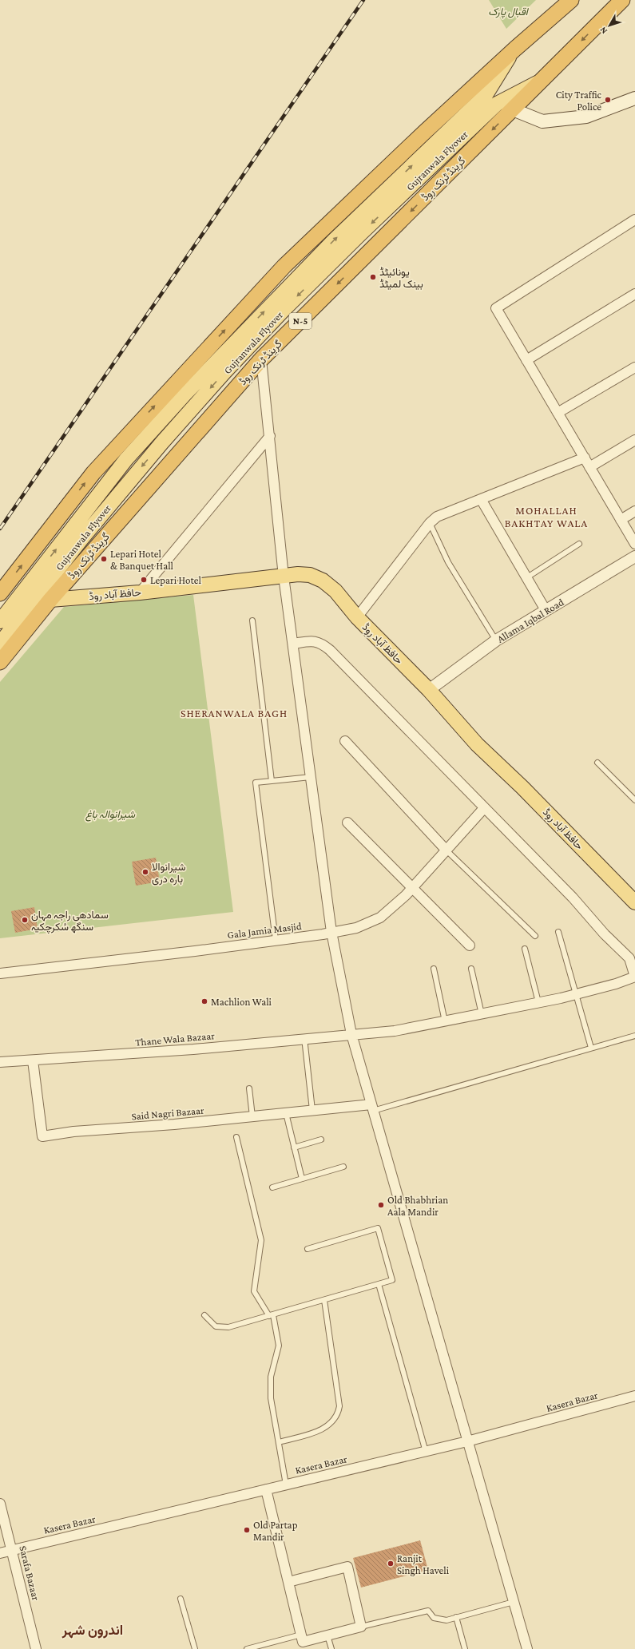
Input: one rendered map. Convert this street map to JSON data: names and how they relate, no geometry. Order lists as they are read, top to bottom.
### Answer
{
  "streets": {
    "highway": ["گرینڈ ٹرنک روڈ", "N-5"],
    "main road": ["Gujranwala Flyover", "حافظ آباد روڈ"],
    "street": [
      "Allama Iqbal Road",
      "Gala Jamia Masjid",
      "Thane Wala Bazaar",
      "Said Nagri Bazaar",
      "Kasera Bazar",
      "Sarafa Bazaar"
    ]
  },
  "crossings": [
    ["Gujranwala Flyover", "گرینڈ ٹرنک روڈ"],
    ["گرینڈ ٹرنک روڈ", "حافظ آباد روڈ"],
    ["حافظ آباد روڈ", "Allama Iqbal Road"],
    ["Gala Jamia Masjid", "Thane Wala Bazaar"],
    ["Thane Wala Bazaar", "Said Nagri Bazaar"],
    ["Kasera Bazar", "Sarafa Bazaar"]
  ],
  "districts": ["MOHALLAH BAKHTAY WALA", "SHERANWALA BAGH", "اندرون شہر"],
  "parks": ["اقبال پارک", "شیرانوالہ باغ"],
  "places": [
    "City Traffic Police",
    "یونائیٹڈ بینک لمیٹڈ",
    "Lepari Hotel & Banquet Hall",
    "Lepari Hotel",
    "شیرانوالا بارہ دری",
    "سمادھی راجہ مہان سنگھ سُکرچکیہ",
    "Machlion Wali",
    "Old Bhabhrian Aala Mandir",
    "Old Partap Mandir",
    "Ranjit Singh Haveli"
  ],
  "north": "bottom left"
}
